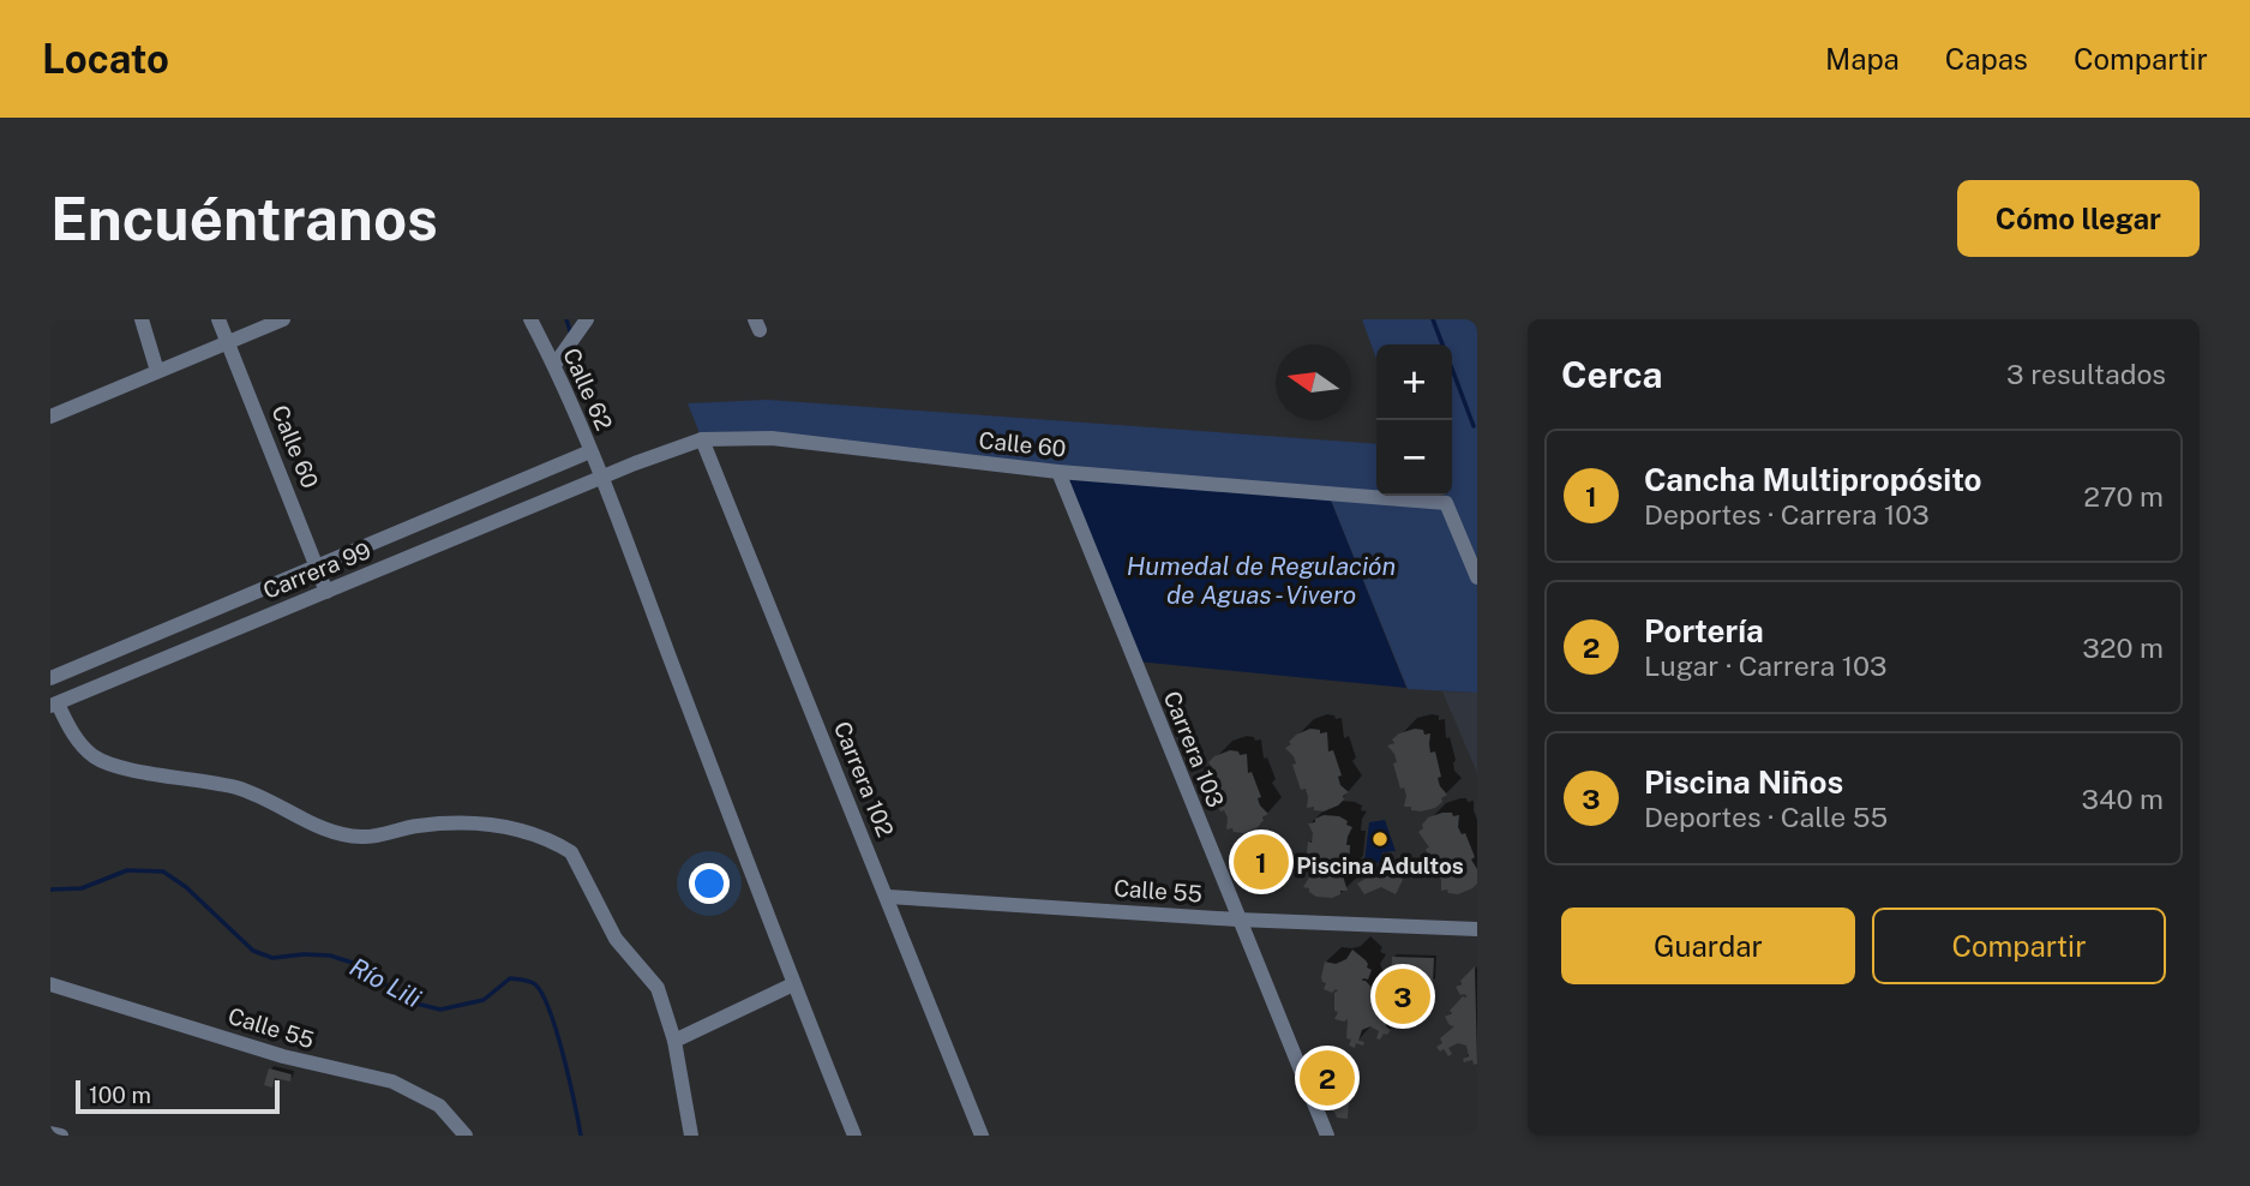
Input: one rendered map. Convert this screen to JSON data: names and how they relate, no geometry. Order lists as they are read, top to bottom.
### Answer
{
  "streets": {
    "street": [
      "Calle 62",
      "Calle 60",
      "Carrera 99",
      "Carrera 103",
      "Carrera 102",
      "Calle 55"
    ]
  },
  "crossings": [
    ["Calle 62", "Calle 60"],
    ["Calle 62", "Carrera 99"],
    ["Calle 60", "Carrera 99"],
    ["Calle 60", "Carrera 103"],
    ["Calle 60", "Carrera 102"],
    ["Carrera 103", "Calle 55"],
    ["Carrera 102", "Calle 55"]
  ],
  "water": ["Humedal de Regulación de Aguas - Vivero", "Río Lili"],
  "places": ["Piscina Adultos"],
  "scale_bar": "100 m",
  "north": "left",
  "page": {
    "header": "Locato",
    "nav": ["Mapa", "Capas", "Compartir"],
    "buttons": [
      "Cómo llegar",
      ["Guardar", "Compartir"]
    ],
    "title": "Encuéntranos",
    "heading": ["Cerca", "3 resultados"],
    "map_buttons": ["+", "−"],
    "list": [
      {
        "mark": "1",
        "name": "Cancha Multipropósito",
        "note": "Deportes · Carrera 103",
        "value": "270 m"
      },
      {
        "mark": "2",
        "name": "Portería",
        "note": "Lugar · Carrera 103",
        "value": "320 m"
      },
      {
        "mark": "3",
        "name": "Piscina Niños",
        "note": "Deportes · Calle 55",
        "value": "340 m"
      }
    ],
    "pins": ["1", "3", "2"],
    "scale": "100 m"
  }
}
